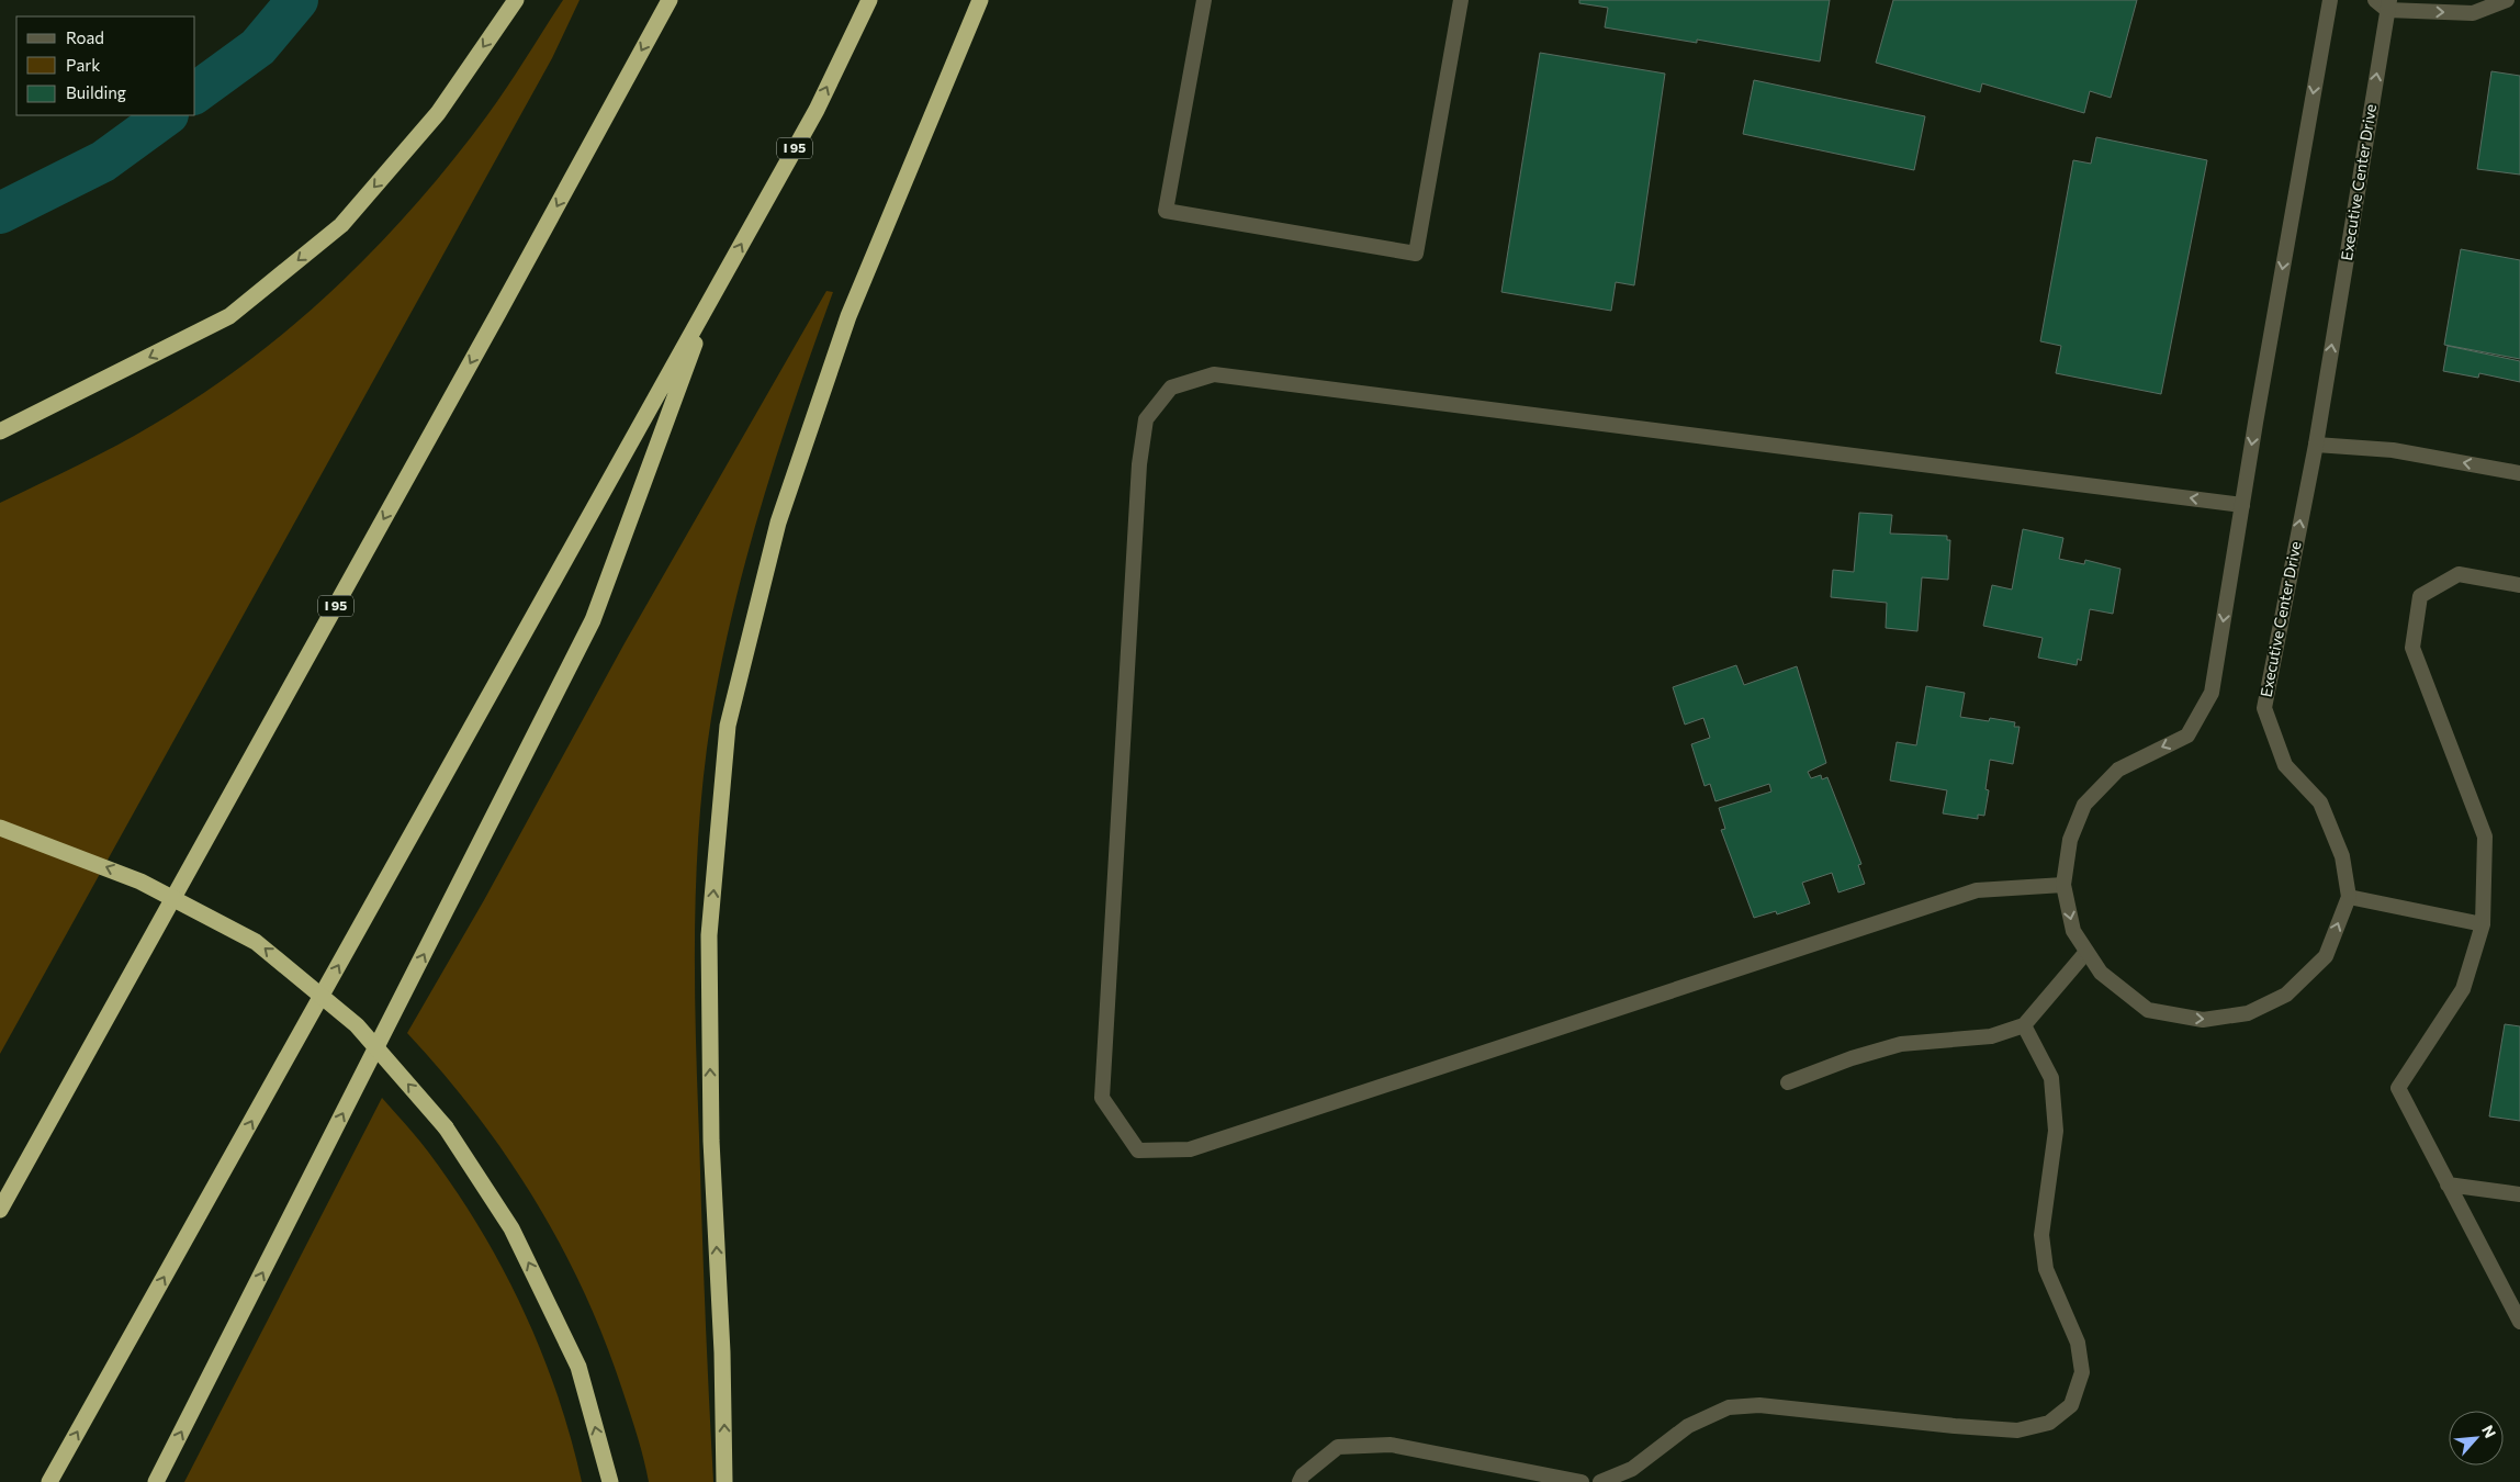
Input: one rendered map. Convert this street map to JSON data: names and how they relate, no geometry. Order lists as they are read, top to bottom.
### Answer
{
  "streets": {
    "highway": ["I 95"],
    "street": ["Executive Center Drive"]
  },
  "legend": ["Road", "Park", "Building"],
  "north": "top right"
}
